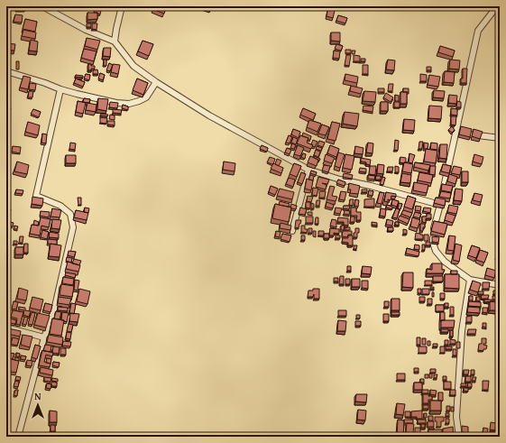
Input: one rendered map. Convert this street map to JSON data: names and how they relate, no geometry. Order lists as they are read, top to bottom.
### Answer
{
  "north": "top"
}
